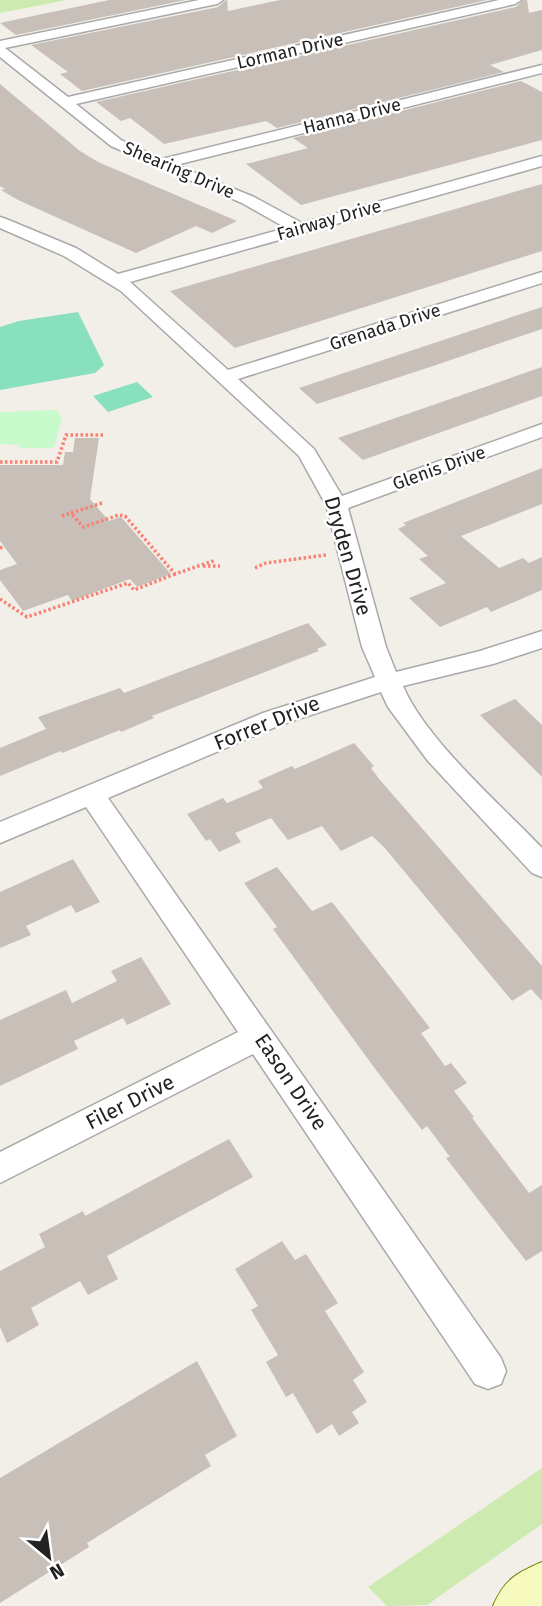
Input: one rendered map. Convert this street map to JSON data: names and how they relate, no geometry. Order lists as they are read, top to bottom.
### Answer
{
  "streets": {
    "street": [
      "Lorman Drive",
      "Hanna Drive",
      "Shearing Drive",
      "Fairway Drive",
      "Grenada Drive",
      "Glenis Drive",
      "Dryden Drive",
      "Forrer Drive",
      "Eason Drive",
      "Filer Drive"
    ]
  },
  "crossings": [
    ["Lorman Drive", "Shearing Drive"],
    ["Hanna Drive", "Shearing Drive"],
    ["Shearing Drive", "Fairway Drive"],
    ["Fairway Drive", "Dryden Drive"],
    ["Grenada Drive", "Dryden Drive"],
    ["Glenis Drive", "Dryden Drive"],
    ["Dryden Drive", "Forrer Drive"],
    ["Forrer Drive", "Eason Drive"],
    ["Eason Drive", "Filer Drive"]
  ],
  "north": "bottom right"
}
